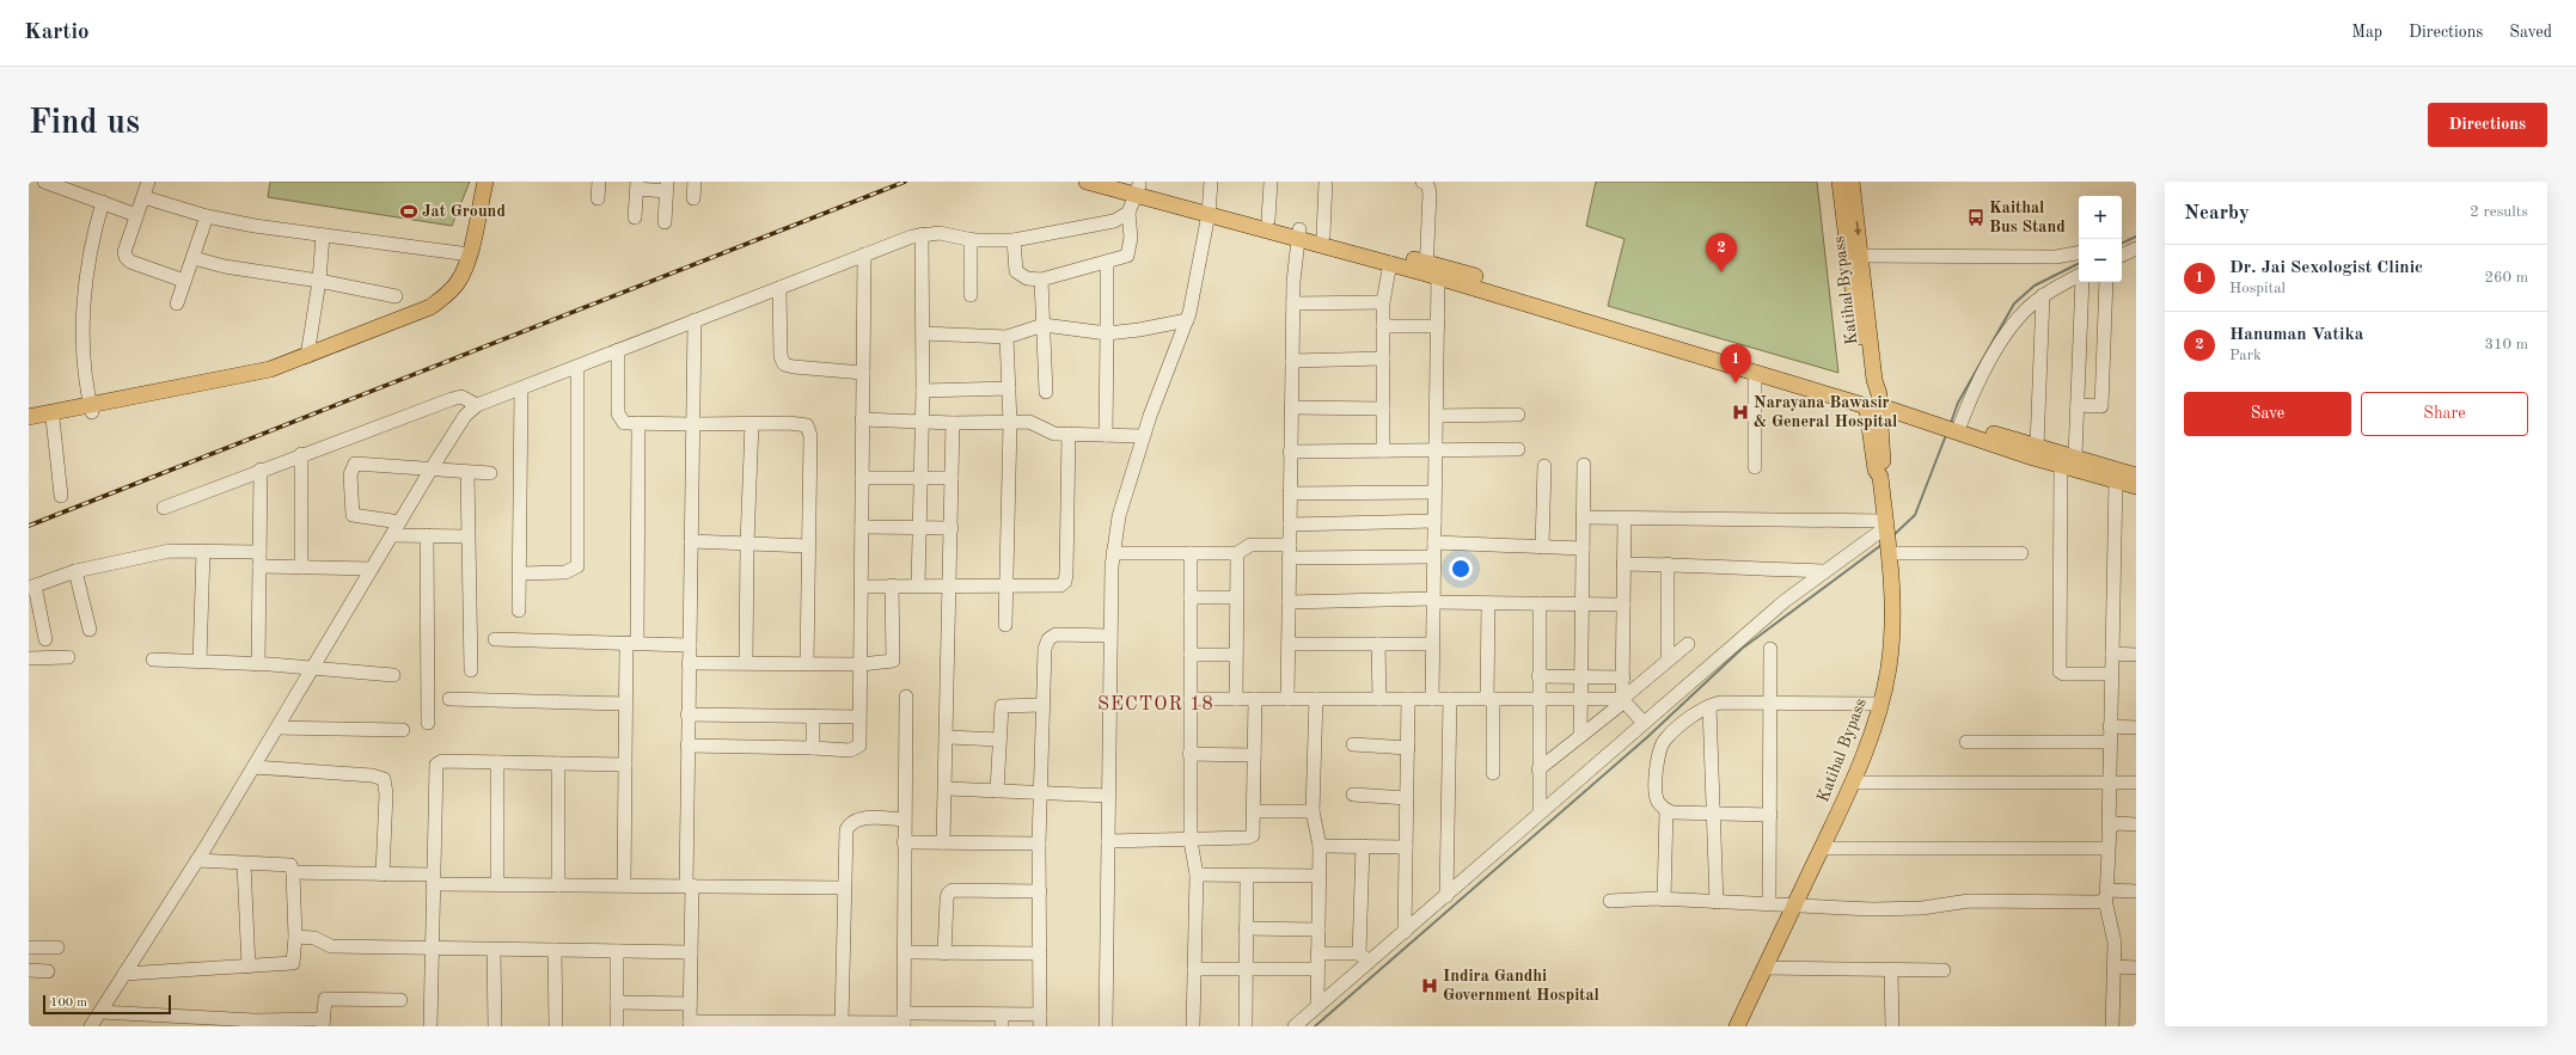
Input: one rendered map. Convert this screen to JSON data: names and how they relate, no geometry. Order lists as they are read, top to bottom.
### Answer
{
  "streets": {
    "main road": ["Katihal Bypass"]
  },
  "districts": ["SECTOR 18"],
  "places": {
    "sports": ["Jat Ground"],
    "bus stop": ["Kaithal Bus Stand"],
    "hospital": ["Narayana Bawasir & General Hospital", "Indira Gandhi Government Hospital"]
  },
  "scale_bar": "100 m",
  "page": {
    "header": "Kartio",
    "nav": ["Map", "Directions", "Saved"],
    "buttons": [
      "Directions",
      ["Save", "Share"]
    ],
    "title": "Find us",
    "heading": ["Nearby", "2 results"],
    "map_buttons": ["+", "−"],
    "pins": ["2", "1"],
    "list": [
      {
        "mark": "1",
        "name": "Dr. Jai Sexologist Clinic",
        "note": "Hospital",
        "value": "260 m"
      },
      {
        "mark": "2",
        "name": "Hanuman Vatika",
        "note": "Park",
        "value": "310 m"
      }
    ],
    "scale": "100 m"
  }
}
